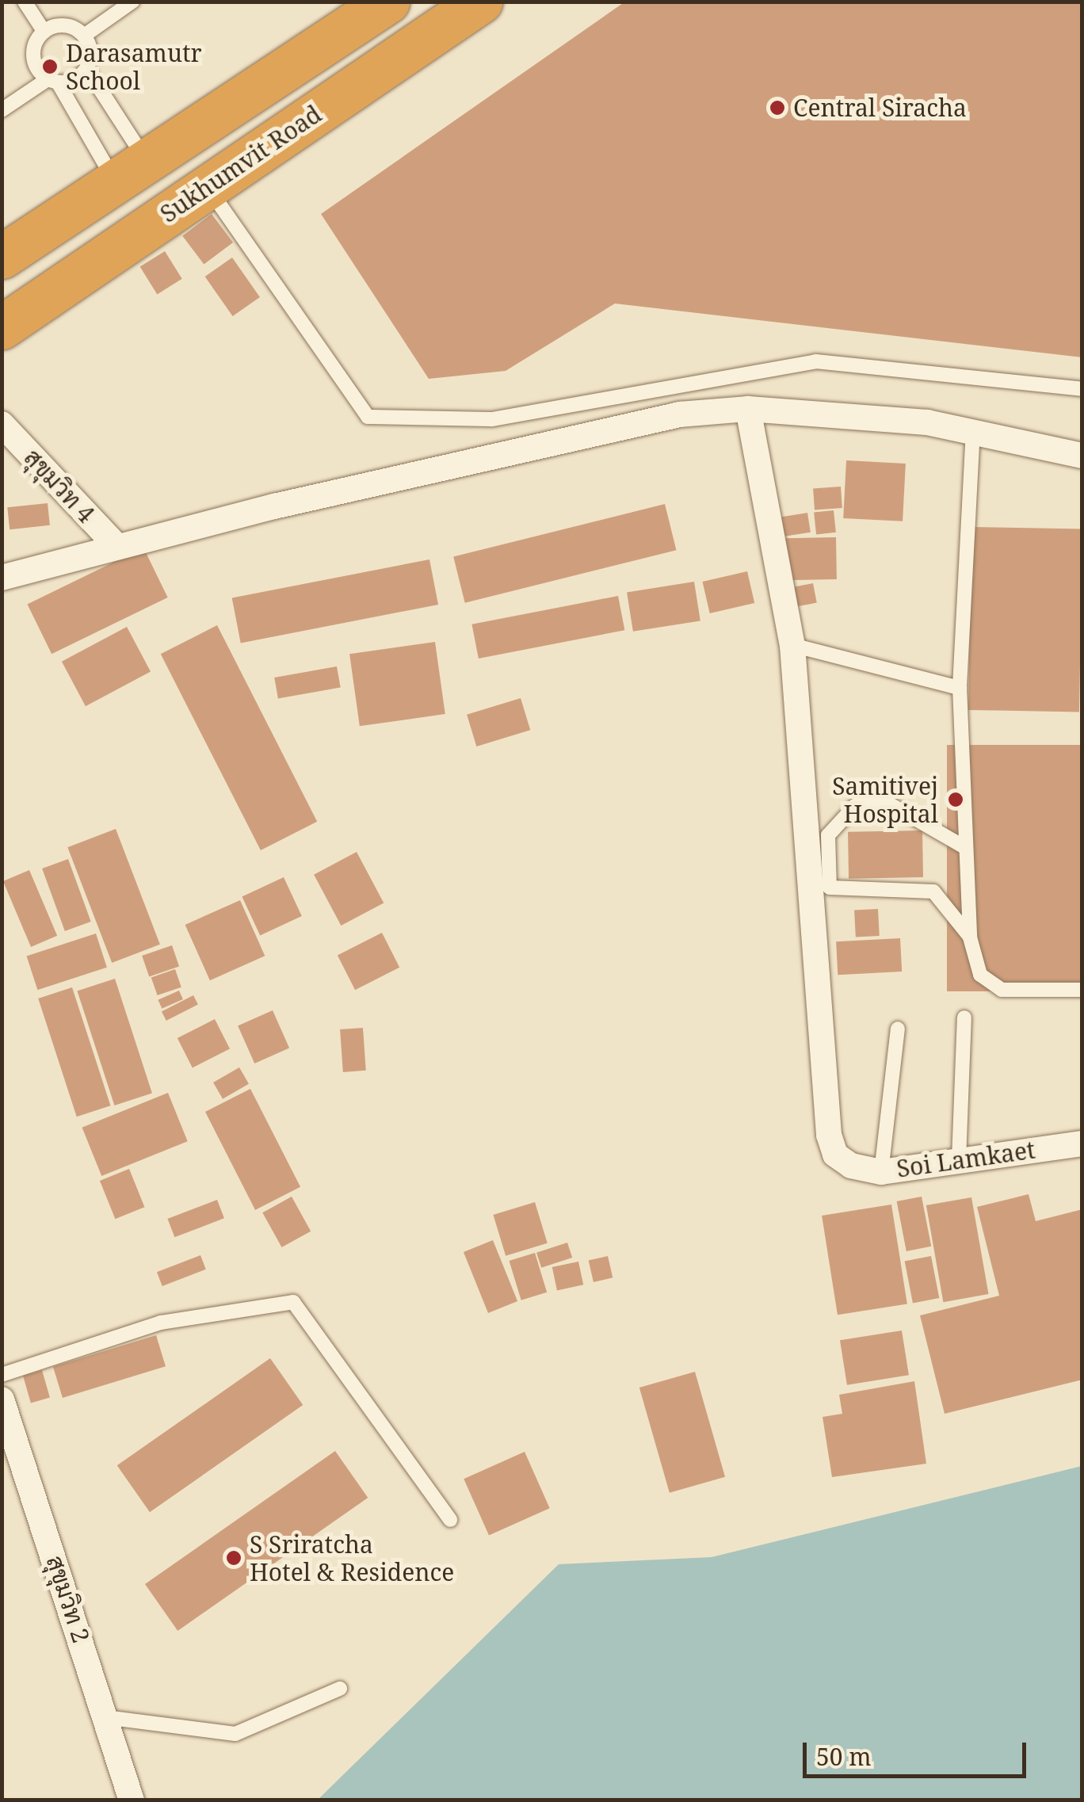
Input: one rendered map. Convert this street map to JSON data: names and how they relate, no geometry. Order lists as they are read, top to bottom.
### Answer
{
  "streets": {
    "highway": ["Sukhumvit Road"],
    "street": ["สุขุมวิท 4", "Soi Lamkaet", "สุขุมวิท 2"]
  },
  "places": [
    "Darasamutr School",
    "Central Siracha",
    "Samitivej Hospital",
    "S Sriratcha Hotel & Residence"
  ],
  "scale_bar": "50 m"
}
